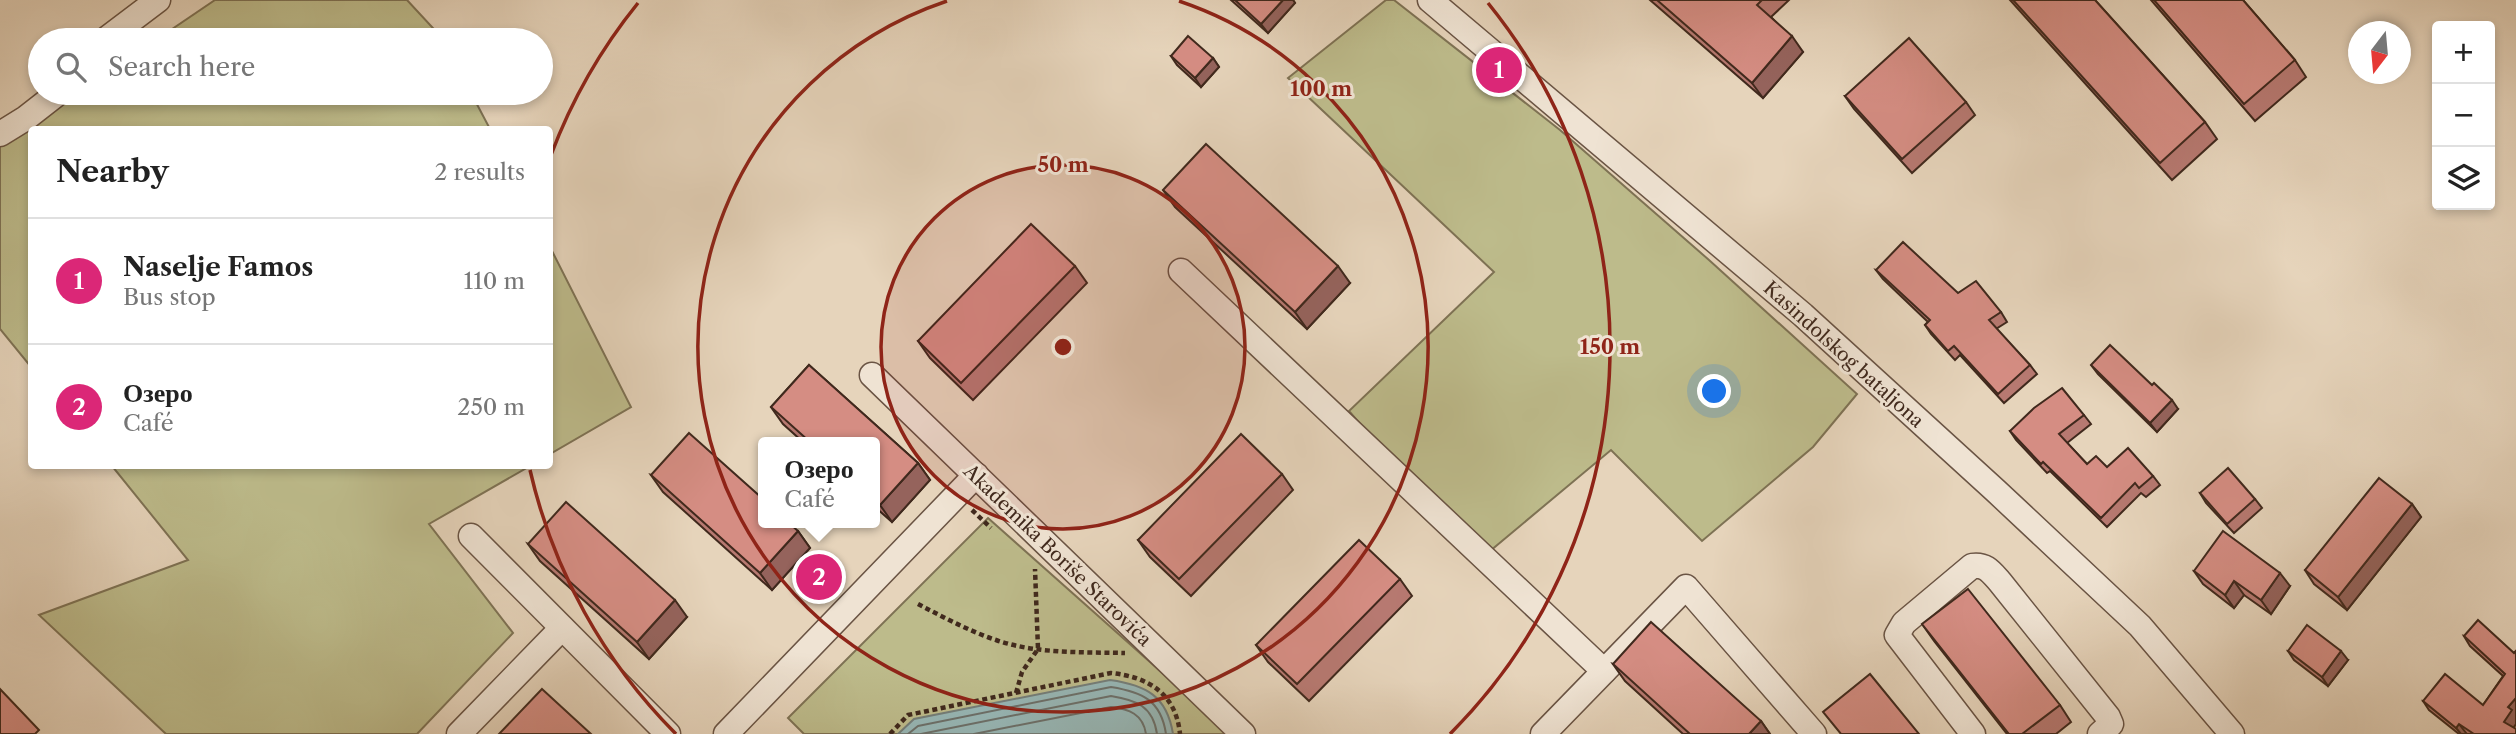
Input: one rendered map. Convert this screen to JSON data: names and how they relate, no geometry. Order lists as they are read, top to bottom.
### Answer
{
  "streets": {
    "street": ["Kasindolskog bataljona", "Akademika Boriše Starovića"]
  },
  "north": "bottom",
  "page": {
    "map_buttons": ["+", "−"],
    "search": "Search here",
    "pins": ["1", "2"],
    "heading": ["Nearby", "2 results"],
    "list": [
      {
        "mark": "1",
        "name": "Naselje Famos",
        "note": "Bus stop",
        "value": "110 m"
      },
      {
        "mark": "2",
        "name": "Озеро",
        "note": "Café",
        "value": "250 m"
      }
    ],
    "popup": ["Озеро", "Café"]
  },
  "rings": ["100 m", "50 m", "150 m"]
}
